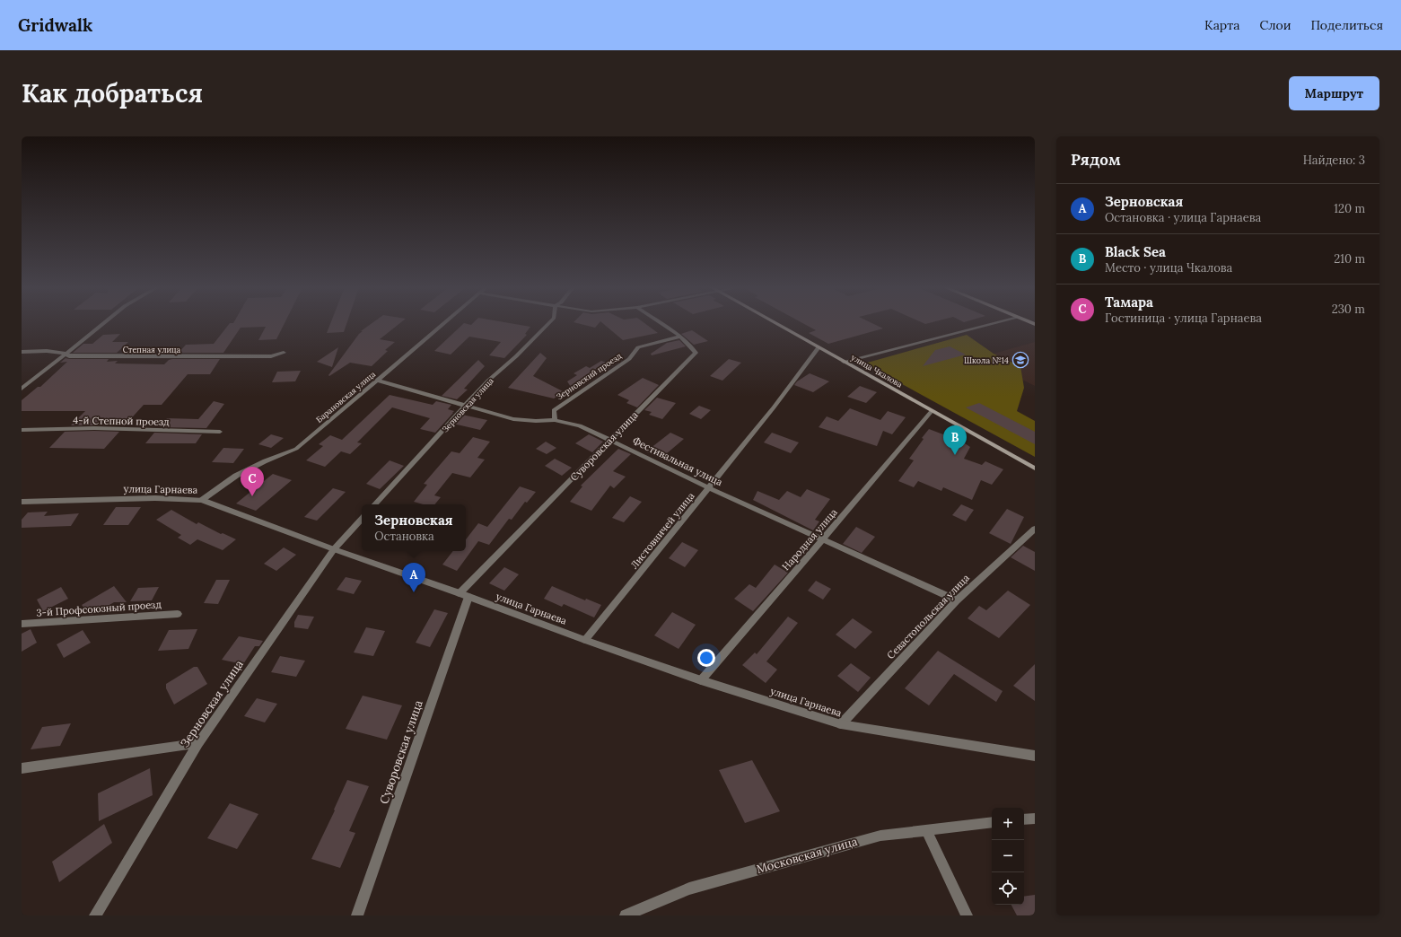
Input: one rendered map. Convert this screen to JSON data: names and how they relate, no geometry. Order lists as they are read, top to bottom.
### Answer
{
  "streets": {
    "main road": ["улица Чкалова"],
    "street": [
      "Степная улица",
      "Зерновский проезд",
      "Барановская улица",
      "Зерновская улица",
      "4-й Степной проезд",
      "Суворовская улица",
      "Фестивальная улица",
      "улица Гарнаева",
      "Листовничей улица",
      "Народная улица",
      "3-й Профсоюзный проезд",
      "Севастопольская улица",
      "Московская улица"
    ]
  },
  "crossings": [
    ["улица Чкалова", "Листовничей улица"],
    ["улица Чкалова", "Народная улица"],
    ["Зерновский проезд", "Суворовская улица"],
    ["Зерновский проезд", "Фестивальная улица"],
    ["Барановская улица", "Фестивальная улица"],
    ["Барановская улица", "улица Гарнаева"],
    ["Зерновская улица", "Фестивальная улица"],
    ["Зерновская улица", "улица Гарнаева"],
    ["Суворовская улица", "Фестивальная улица"],
    ["Суворовская улица", "улица Гарнаева"],
    ["Фестивальная улица", "Листовничей улица"],
    ["Фестивальная улица", "Народная улица"],
    ["Фестивальная улица", "Севастопольская улица"],
    ["улица Гарнаева", "Листовничей улица"],
    ["улица Гарнаева", "Народная улица"],
    ["улица Гарнаева", "Севастопольская улица"]
  ],
  "places": {
    "school or university": ["Школа №14"]
  },
  "page": {
    "header": "Gridwalk",
    "nav": ["Карта", "Слои", "Поделиться"],
    "buttons": "Маршрут",
    "title": "Как добраться",
    "heading": ["Рядом", "Найдено: 3"],
    "list": [
      {
        "mark": "A",
        "name": "Зерновская",
        "note": "Остановка · улица Гарнаева",
        "value": "120 m"
      },
      {
        "mark": "B",
        "name": "Black Sea",
        "note": "Место · улица Чкалова",
        "value": "210 m"
      },
      {
        "mark": "C",
        "name": "Тамара",
        "note": "Гостиница · улица Гарнаева",
        "value": "230 m"
      }
    ],
    "pins": ["B", "C", "A"],
    "popup": ["Зерновская", "Остановка"],
    "map_buttons": ["+", "−"]
  }
}
